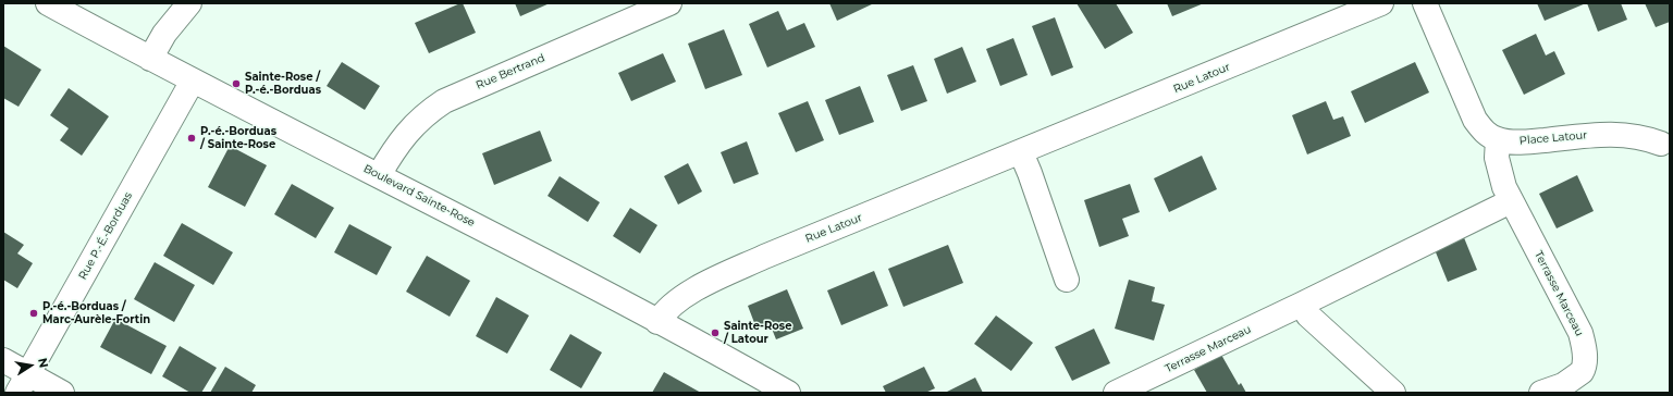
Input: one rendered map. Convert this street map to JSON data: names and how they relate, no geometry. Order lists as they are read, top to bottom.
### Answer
{
  "streets": {
    "street": [
      "Rue Bertrand",
      "Rue Latour",
      "Place Latour",
      "Boulevard Sainte-Rose",
      "Rue P.-É.-Borduas",
      "Terrasse Marceau"
    ]
  },
  "crossings": [
    ["Rue Bertrand", "Boulevard Sainte-Rose"],
    ["Rue Latour", "Boulevard Sainte-Rose"],
    ["Place Latour", "Terrasse Marceau"],
    ["Boulevard Sainte-Rose", "Rue P.-É.-Borduas"]
  ],
  "places": [
    "Sainte-Rose / P.-é.-Borduas",
    "P.-é.-Borduas / Sainte-Rose",
    "P.-é.-Borduas / Marc-Aurèle-Fortin",
    "Sainte-Rose / Latour"
  ],
  "north": "right"
}
